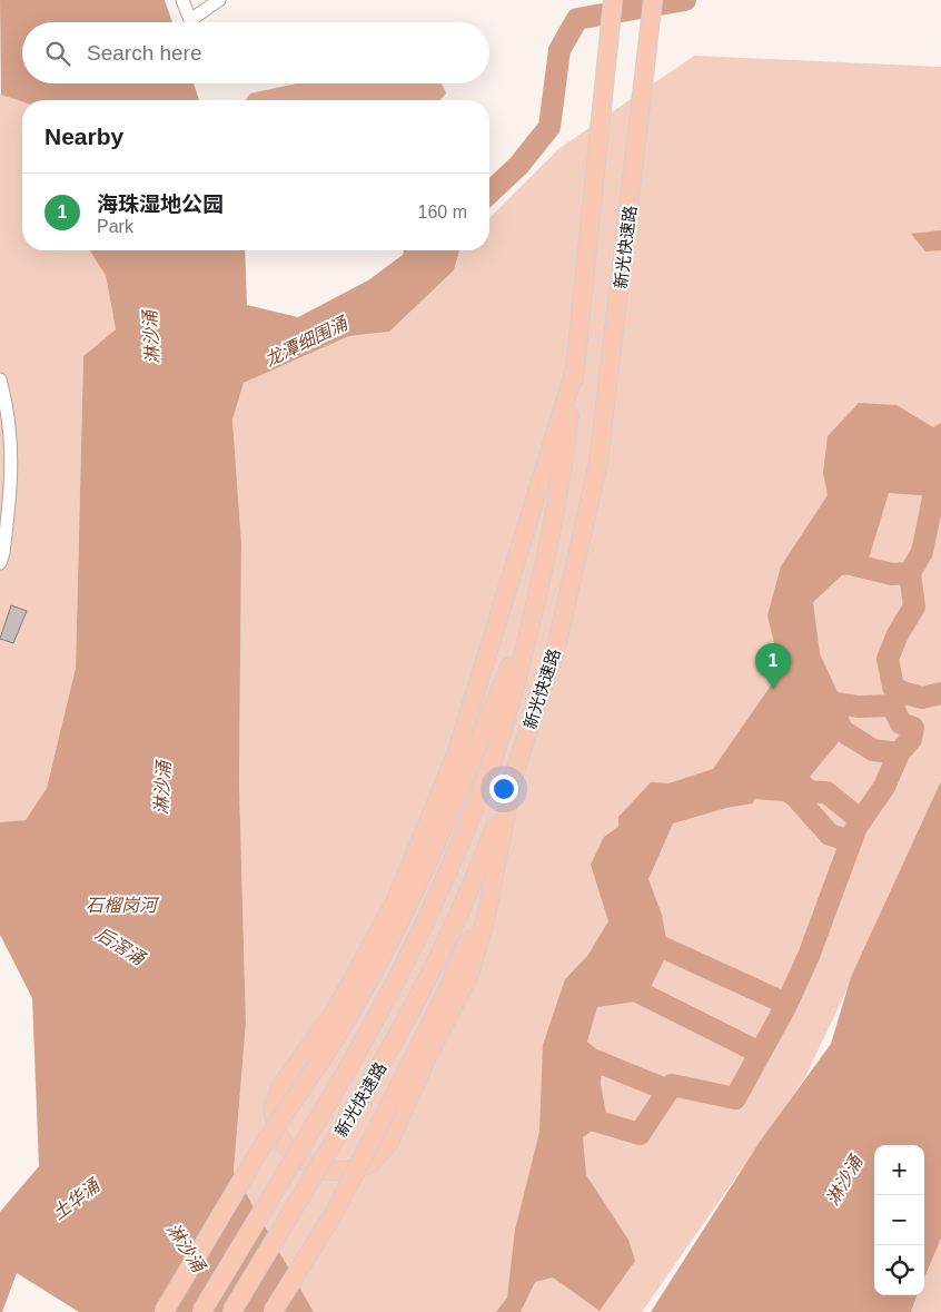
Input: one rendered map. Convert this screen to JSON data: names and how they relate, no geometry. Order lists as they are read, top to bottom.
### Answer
{
  "streets": {
    "highway": ["新光快速路"]
  },
  "water": [
    "淋沙涌",
    "龙潭细围涌",
    "石榴岗河",
    "后滘涌",
    "土华涌"
  ],
  "page": {
    "search": "Search here",
    "heading": "Nearby",
    "list": [
      {
        "mark": "1",
        "name": "海珠湿地公园",
        "note": "Park",
        "value": "160 m"
      }
    ],
    "pins": "1",
    "map_buttons": ["+", "−"]
  }
}
